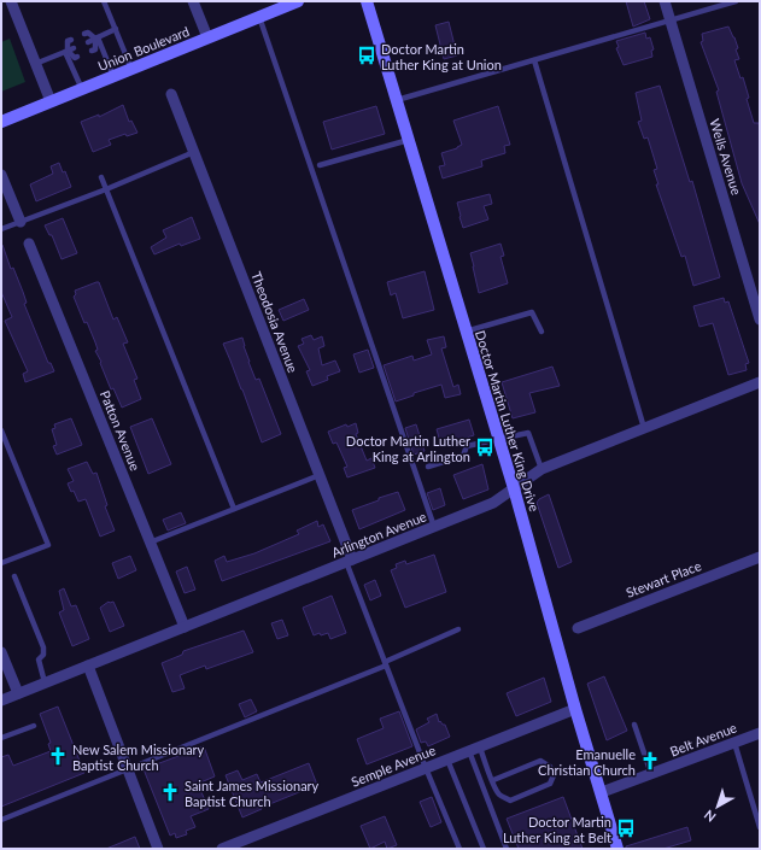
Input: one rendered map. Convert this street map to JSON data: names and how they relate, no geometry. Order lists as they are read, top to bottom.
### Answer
{
  "streets": {
    "main road": ["Union Boulevard", "Doctor Martin Luther King Drive"],
    "street": [
      "Wells Avenue",
      "Theodosia Avenue",
      "Patton Avenue",
      "Arlington Avenue",
      "Stewart Place",
      "Belt Avenue",
      "Semple Avenue"
    ]
  },
  "crossings": [
    ["Theodosia Avenue", "Arlington Avenue"],
    ["Doctor Martin Luther King Drive", "Arlington Avenue"],
    ["Doctor Martin Luther King Drive", "Belt Avenue"],
    ["Doctor Martin Luther King Drive", "Semple Avenue"],
    ["Patton Avenue", "Arlington Avenue"]
  ],
  "places": {
    "bus stop": ["Doctor Martin Luther King at Union", "Doctor Martin Luther King at Arlington", "Doctor Martin Luther King at Belt"],
    "church": ["New Salem Missionary Baptist Church", "Emanuelle Christian Church", "Saint James Missionary Baptist Church"]
  },
  "north": "bottom left"
}
